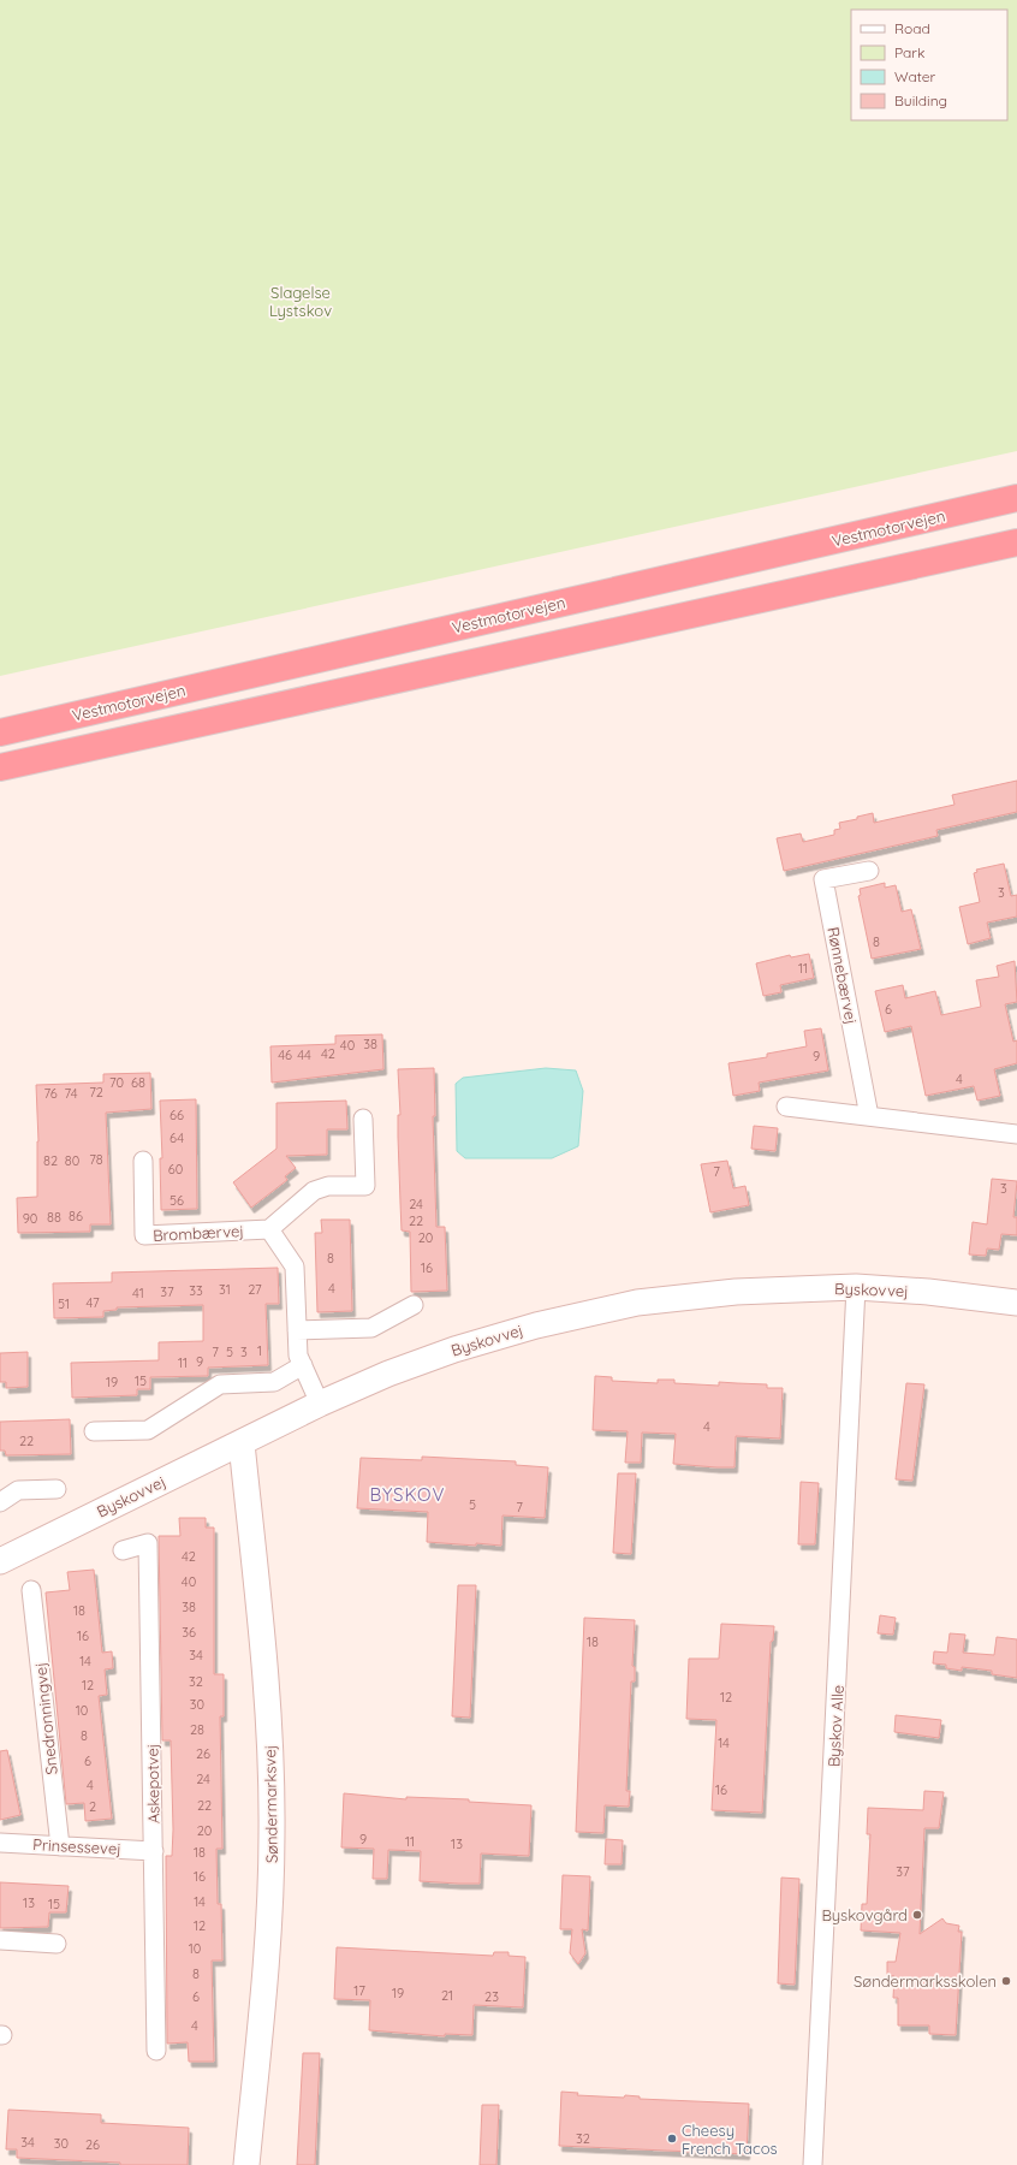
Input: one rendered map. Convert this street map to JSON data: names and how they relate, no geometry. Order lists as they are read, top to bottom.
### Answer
{
  "streets": {
    "highway": ["Vestmotorvejen"],
    "main road": ["Byskovvej", "Søndermarksvej"],
    "street": [
      "Rønnebærvej",
      "Brombærvej",
      "Snedronningvej",
      "Byskov Alle",
      "Askepotvej",
      "Prinsessevej"
    ]
  },
  "crossings": [
    ["Byskovvej", "Byskov Alle"],
    ["Byskovvej", "Søndermarksvej"],
    ["Snedronningvej", "Prinsessevej"],
    ["Askepotvej", "Prinsessevej"]
  ],
  "districts": ["BYSKOV"],
  "parks": ["Slagelse Lystskov"],
  "places": ["Byskovgård", "Søndermarksskolen", "Cheesy French Tacos"],
  "house_numbers": [
    "3",
    "8",
    "11",
    "6",
    "38",
    "40",
    "42",
    "46",
    "44",
    "9",
    "4",
    "70",
    "68",
    "72",
    "76",
    "74",
    "66",
    "64",
    "78",
    "82",
    "80",
    "60",
    "7",
    "3",
    "56",
    "24",
    "86",
    "88",
    "90",
    "22",
    "20",
    "8",
    "16",
    "4",
    "31",
    "27",
    "33",
    "37",
    "41",
    "47",
    "51",
    "1",
    "7",
    "5",
    "3",
    "9",
    "11",
    "15",
    "19",
    "4",
    "22",
    "5",
    "7",
    "42",
    "40",
    "38",
    "18",
    "36",
    "16",
    "18",
    "34",
    "14",
    "32",
    "12",
    "12",
    "30",
    "10",
    "28",
    "8",
    "14",
    "26",
    "6",
    "24",
    "4",
    "16",
    "22",
    "2",
    "20",
    "9",
    "11",
    "13",
    "18",
    "37",
    "16",
    "14",
    "13",
    "15",
    "12",
    "10",
    "8",
    "17",
    "19",
    "21",
    "6",
    "23",
    "4",
    "32",
    "34",
    "30",
    "26"
  ],
  "legend": [
    "Road",
    "Park",
    "Water",
    "Building"
  ]
}
